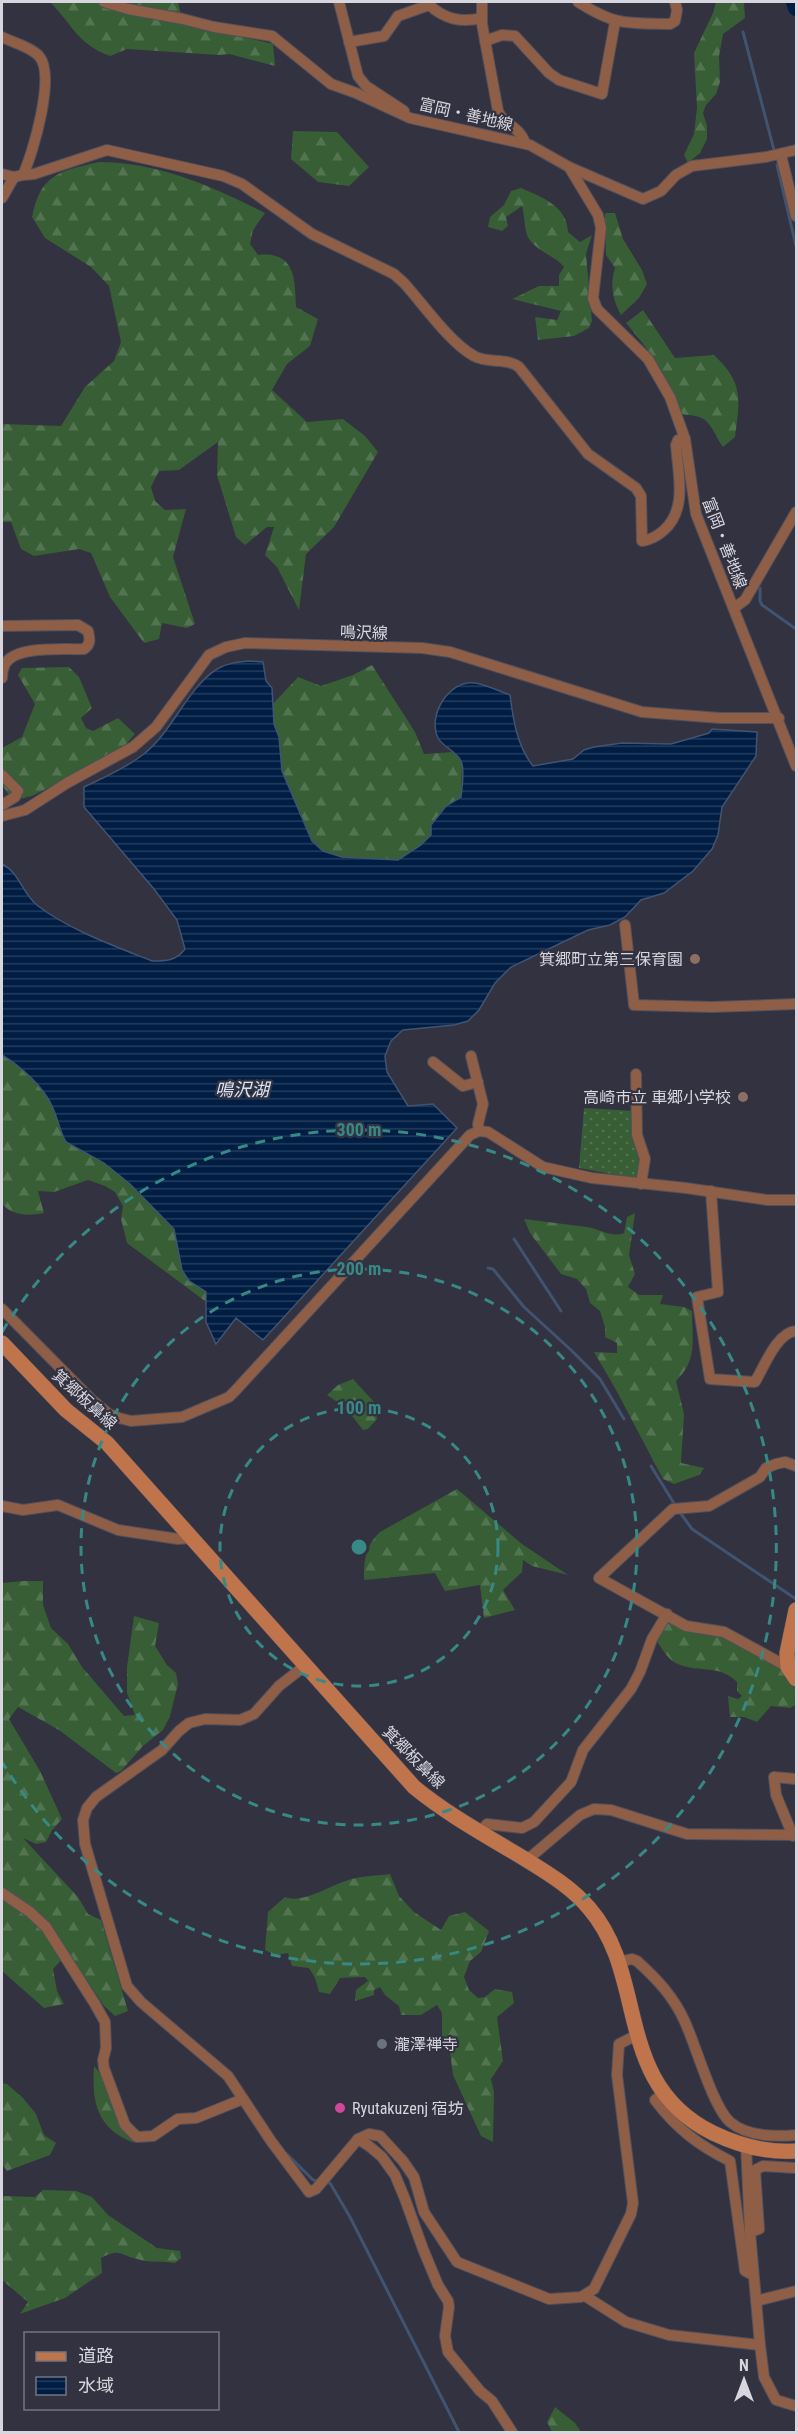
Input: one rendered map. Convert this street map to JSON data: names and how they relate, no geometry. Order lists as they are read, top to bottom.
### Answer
{
  "streets": {
    "main road": ["箕郷板鼻線"],
    "street": ["富岡・善地線", "鳴沢線"]
  },
  "crossings": [
    ["富岡・善地線", "鳴沢線"]
  ],
  "water": ["鳴沢湖"],
  "places": [
    "箕郷町立第三保育園",
    "高崎市立 車郷小学校",
    "瀧澤禅寺",
    "Ryutakuzenj 宿坊"
  ],
  "legend": ["道路", "水域"],
  "north": "top",
  "rings": ["300 m", "200 m", "100 m"]
}
